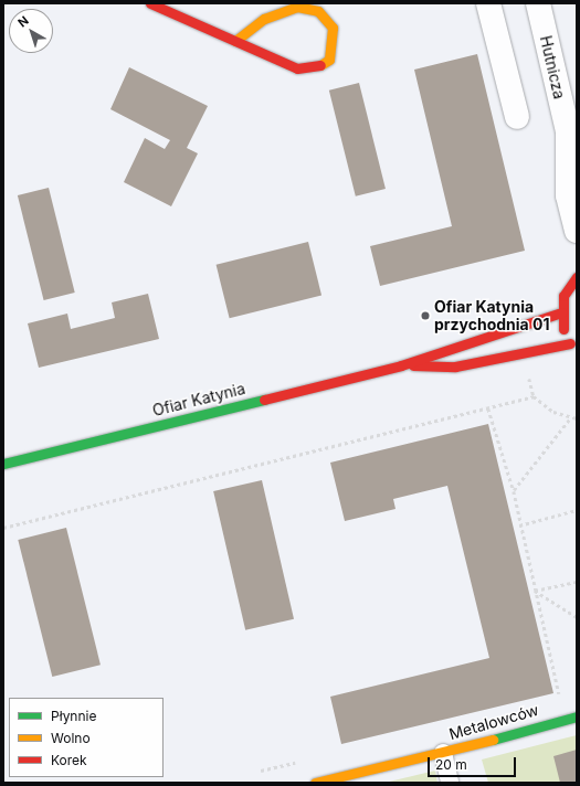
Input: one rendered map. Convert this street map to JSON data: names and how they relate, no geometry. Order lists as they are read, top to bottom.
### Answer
{
  "streets": {
    "street": ["Hutnicza", "Ofiar Katynia", "Metalowców"]
  },
  "places": ["Ofiar Katynia przychodnia 01"],
  "legend": ["Płynnie", "Wolno", "Korek"],
  "scale_bar": "20 m",
  "north": "top left"
}
